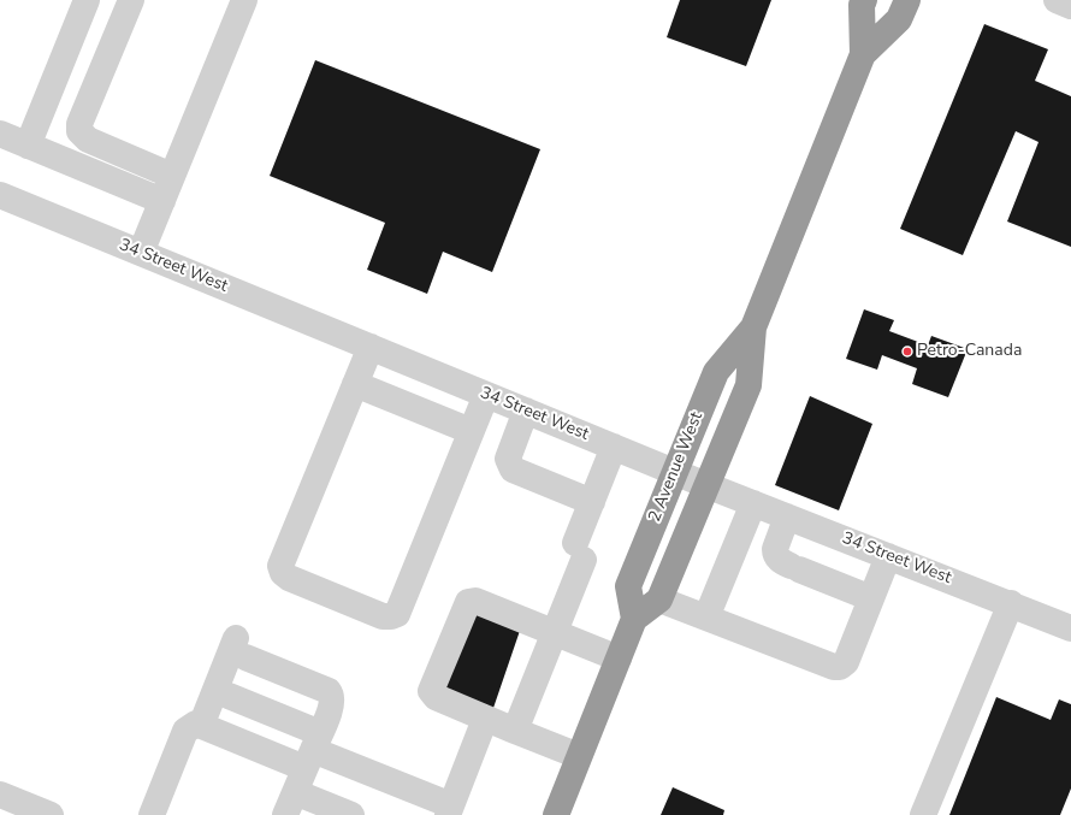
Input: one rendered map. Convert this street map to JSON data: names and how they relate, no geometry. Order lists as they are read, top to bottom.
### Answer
{
  "streets": {
    "highway": ["2 Avenue West"],
    "street": ["34 Street West"]
  },
  "crossings": [
    ["34 Street West", "2 Avenue West"]
  ],
  "places": ["Petro-Canada"]
}
